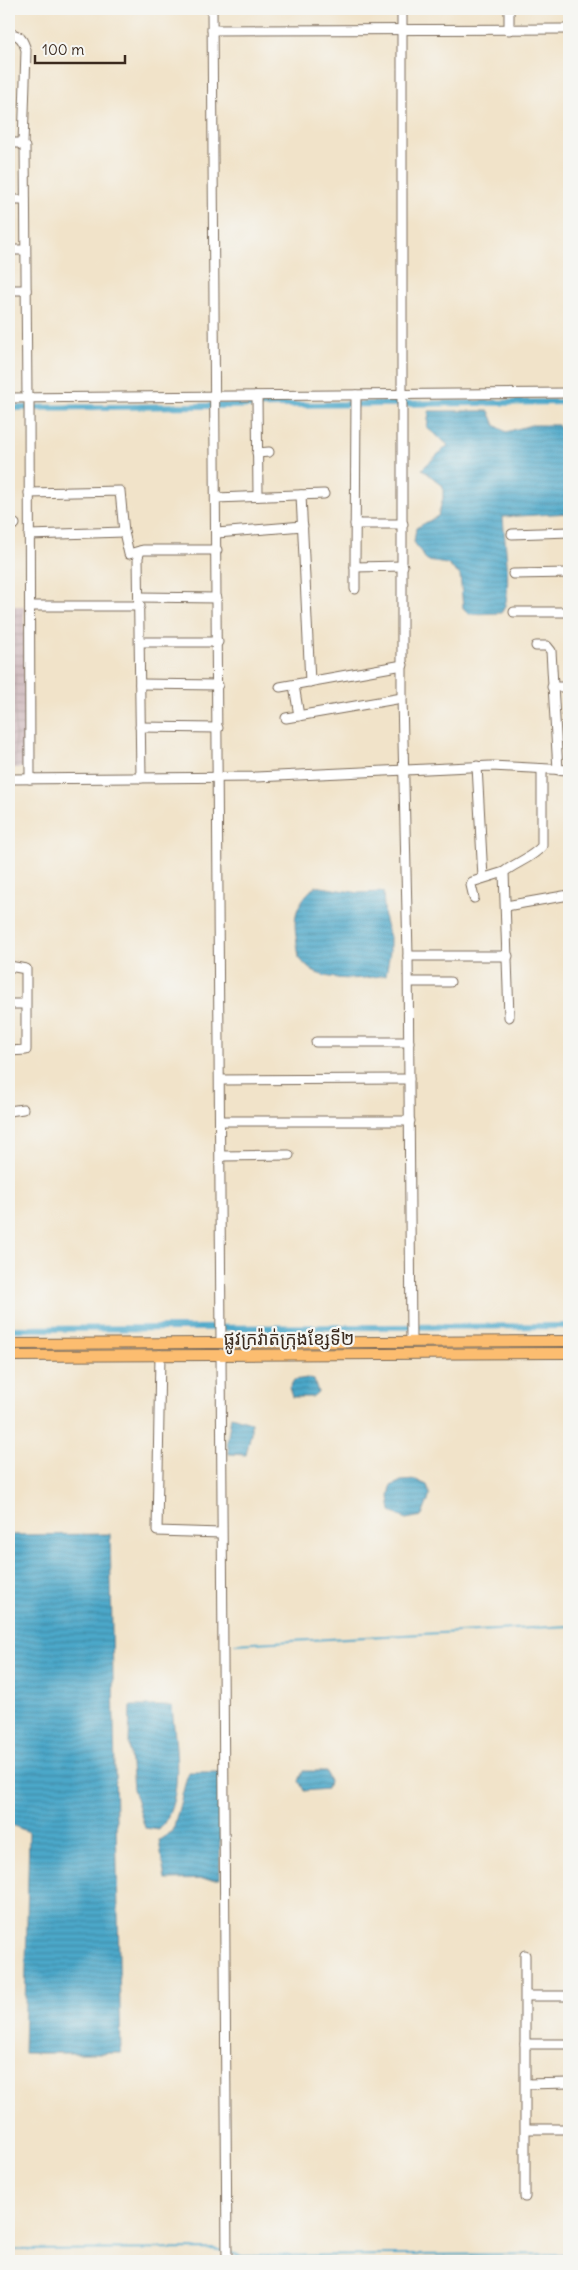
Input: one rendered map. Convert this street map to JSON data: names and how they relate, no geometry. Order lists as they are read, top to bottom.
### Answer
{
  "streets": {
    "main road": ["ផ្លូវក្រវ៉ាត់ក្រុងខ្សែទី២"]
  },
  "scale_bar": "100 m"
}
